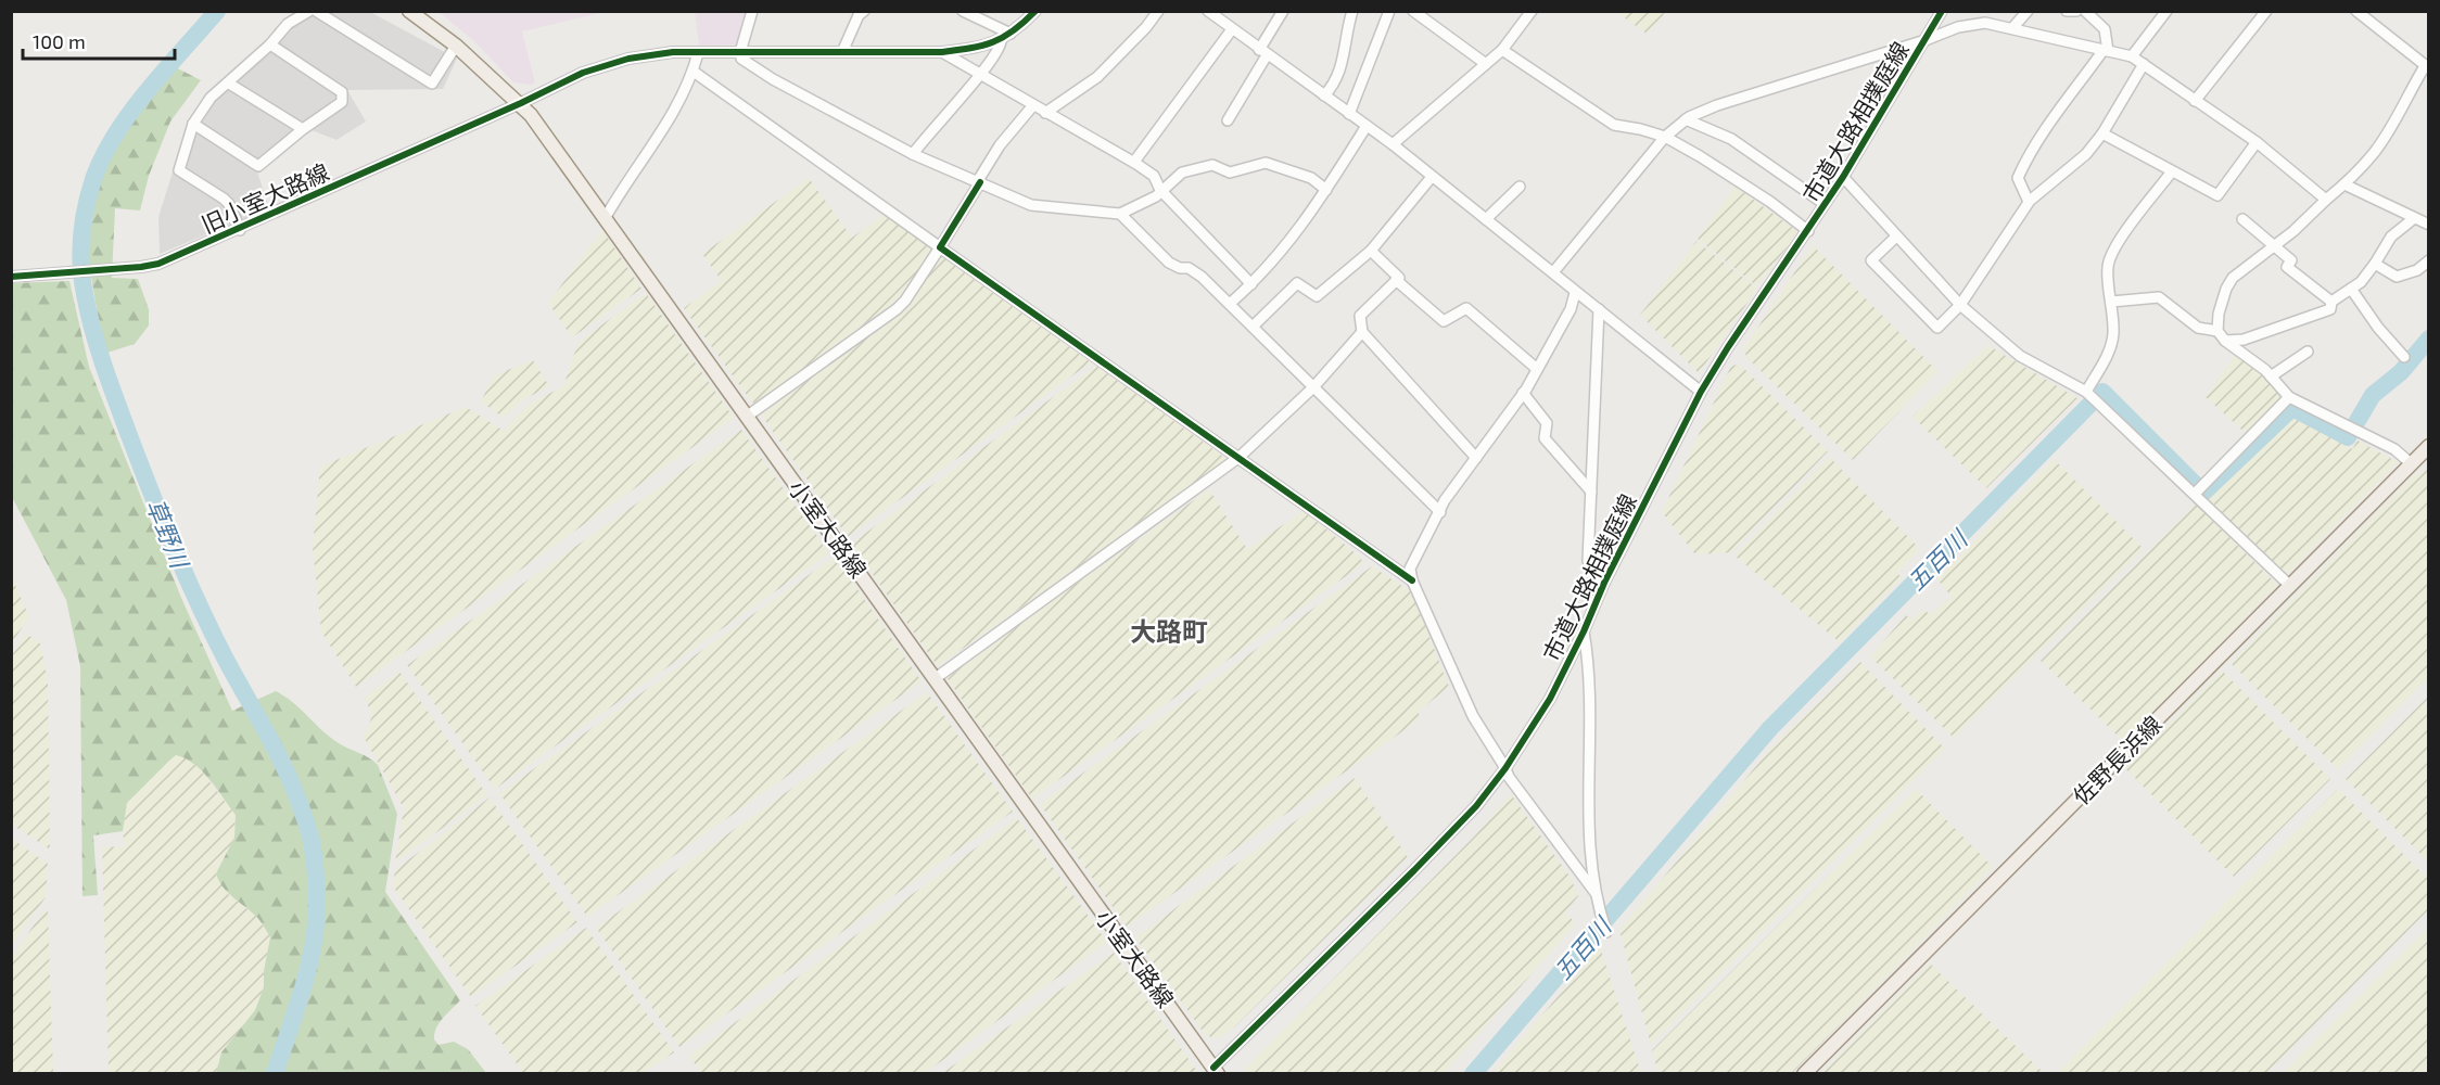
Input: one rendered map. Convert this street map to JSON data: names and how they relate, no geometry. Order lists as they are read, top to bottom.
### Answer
{
  "streets": {
    "main road": ["小室大路線", "佐野長浜線"],
    "street": ["市道大路相撲庭線", "旧小室大路線"]
  },
  "crossings": [
    ["市道大路相撲庭線", "小室大路線"],
    ["旧小室大路線", "小室大路線"]
  ],
  "districts": ["大路町"],
  "water": ["草野川", "五百川"],
  "scale_bar": "100 m"
}
